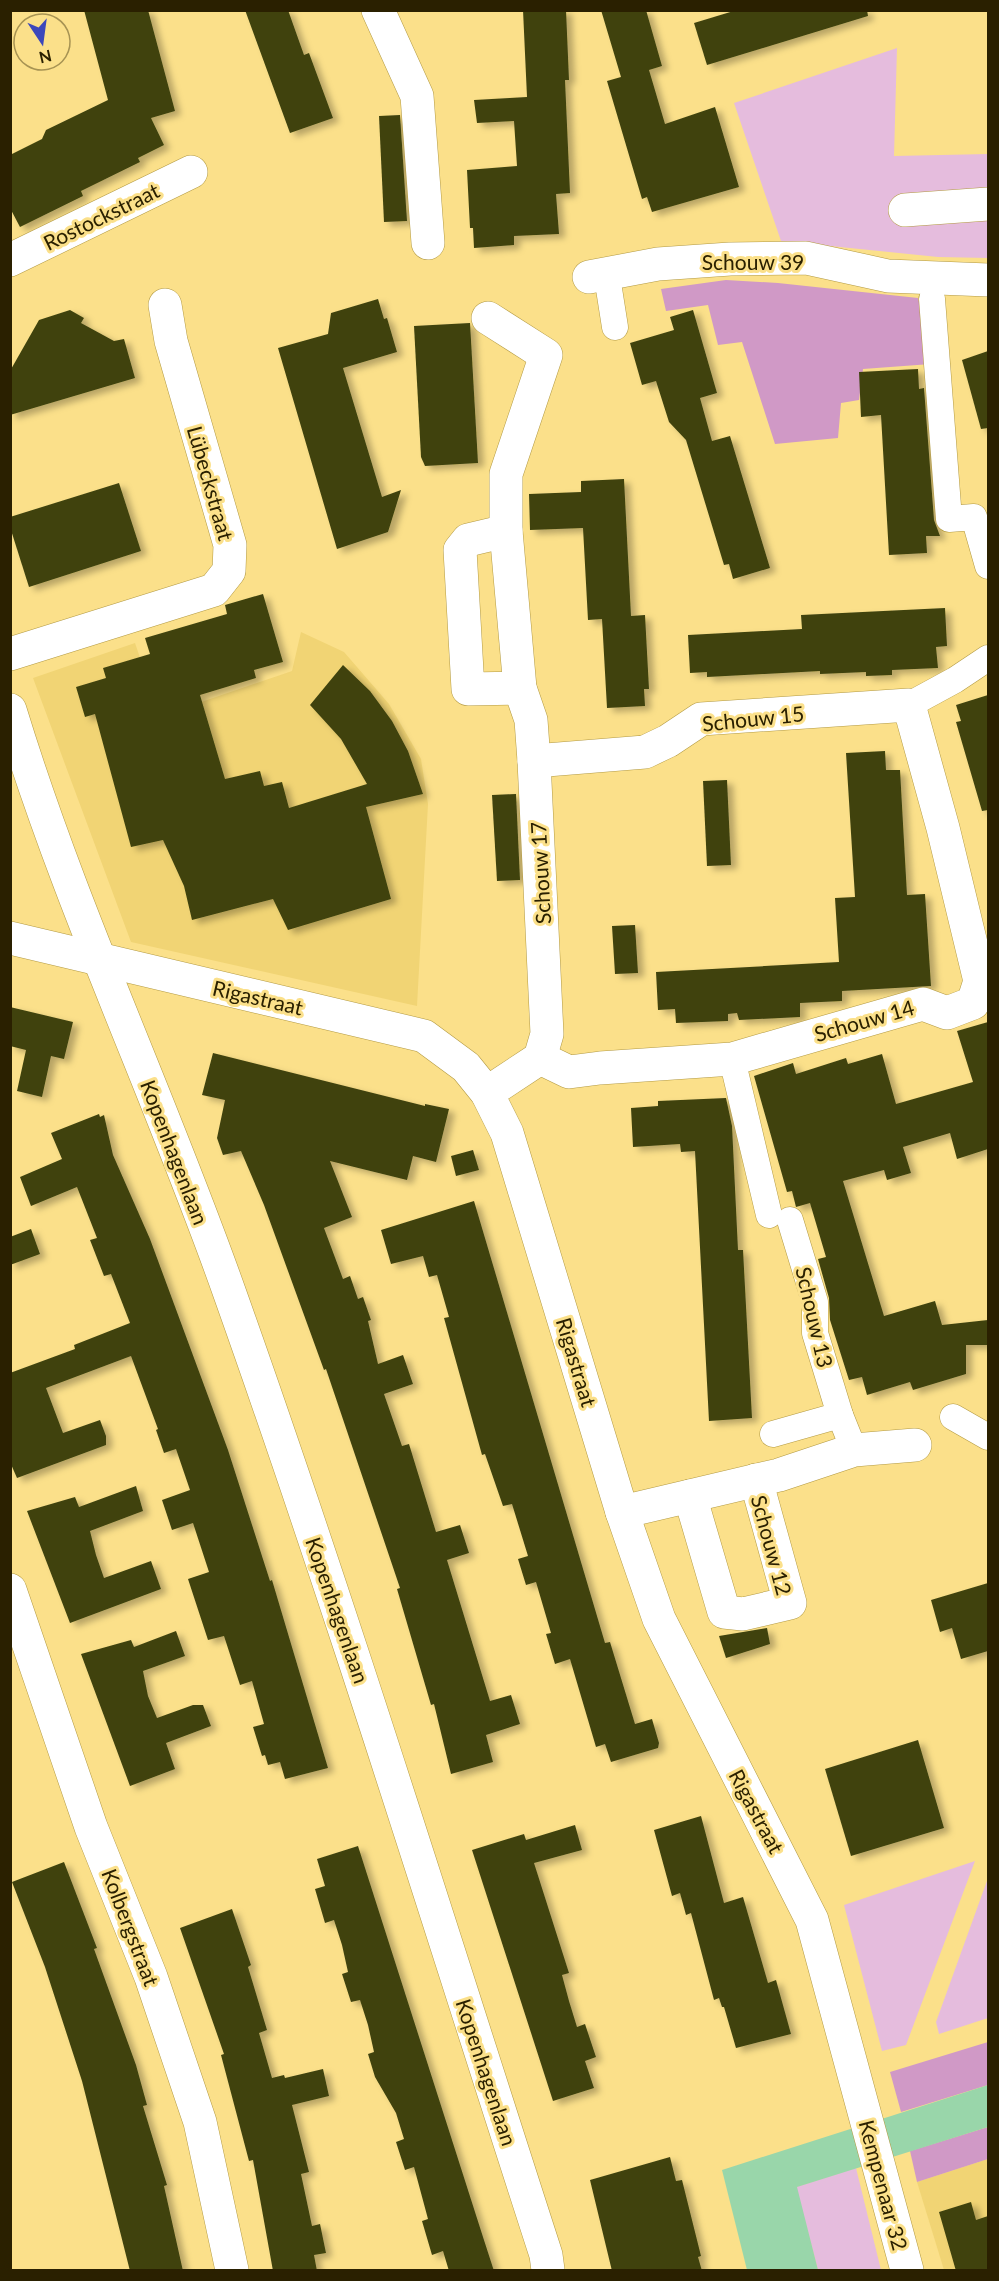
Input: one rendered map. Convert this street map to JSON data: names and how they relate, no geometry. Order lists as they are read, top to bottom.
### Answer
{
  "streets": {
    "street": [
      "Rostockstraat",
      "Schouw 39",
      "Lübeckstraat",
      "Schouw 15",
      "Schouw 17",
      "Rigastraat",
      "Schouw 14",
      "Kopenhagenlaan",
      "Schouw 13",
      "Schouw 12",
      "Kolbergstraat",
      "Kempenaar 32"
    ]
  },
  "crossings": [
    ["Schouw 15", "Schouw 17"],
    ["Schouw 15", "Schouw 14"],
    ["Schouw 17", "Schouw 14"],
    ["Rigastraat", "Kopenhagenlaan"],
    ["Rigastraat", "Schouw 12"],
    ["Rigastraat", "Kempenaar 32"],
    ["Schouw 14", "Schouw 13"],
    ["Schouw 13", "Schouw 12"]
  ],
  "north": "bottom"
}
